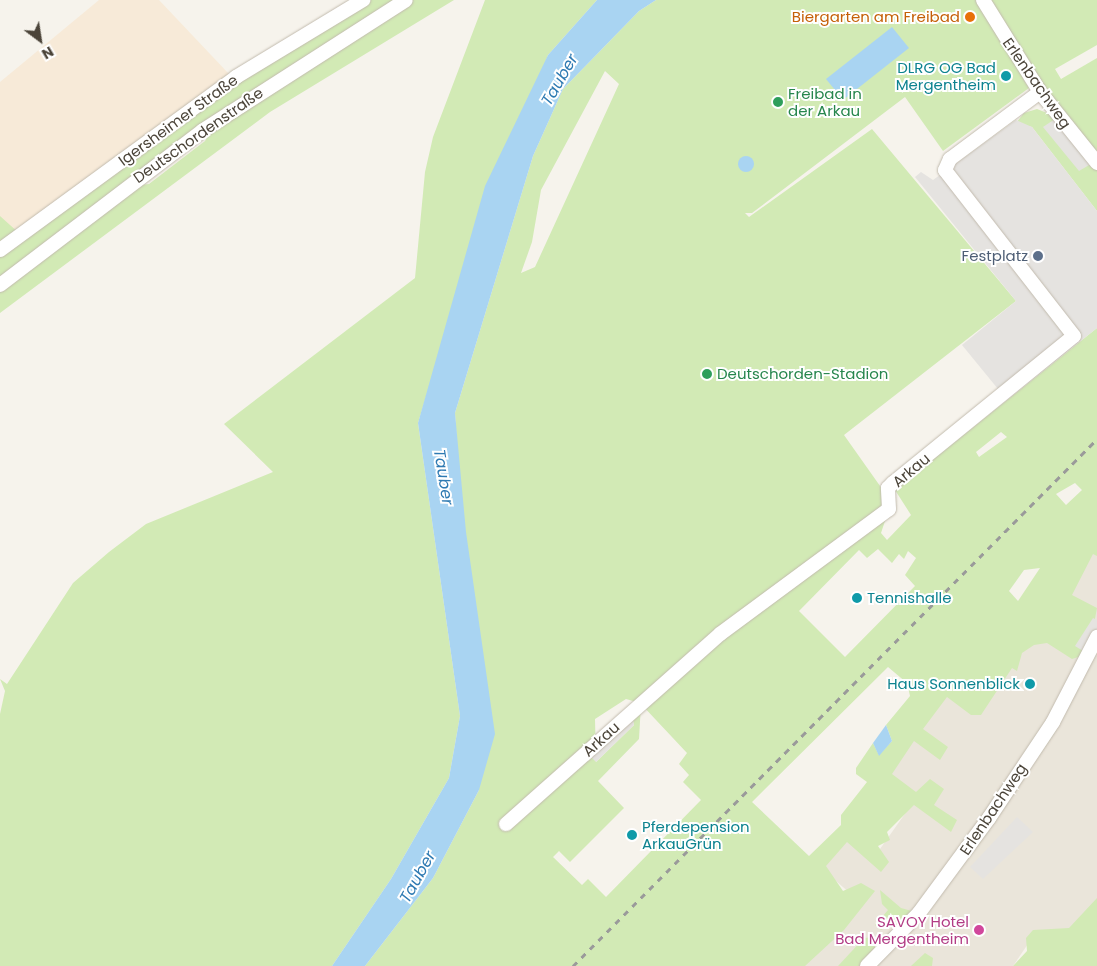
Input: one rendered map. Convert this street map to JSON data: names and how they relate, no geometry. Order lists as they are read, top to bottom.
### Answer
{
  "streets": {
    "street": [
      "Erlenbachweg",
      "Igersheimer Straße",
      "Deutschordenstraße",
      "Arkau"
    ]
  },
  "crossings": [
    ["Erlenbachweg", "Arkau"]
  ],
  "water": ["Tauber"],
  "places": [
    "Biergarten am Freibad",
    "DLRG OG Bad Mergentheim",
    "Freibad in der Arkau",
    "Festplatz",
    "Deutschorden-Stadion",
    "Tennishalle",
    "Haus Sonnenblick",
    "Pferdepension ArkauGrün",
    "SAVOY Hotel Bad Mergentheim"
  ],
  "north": "bottom right"
}
